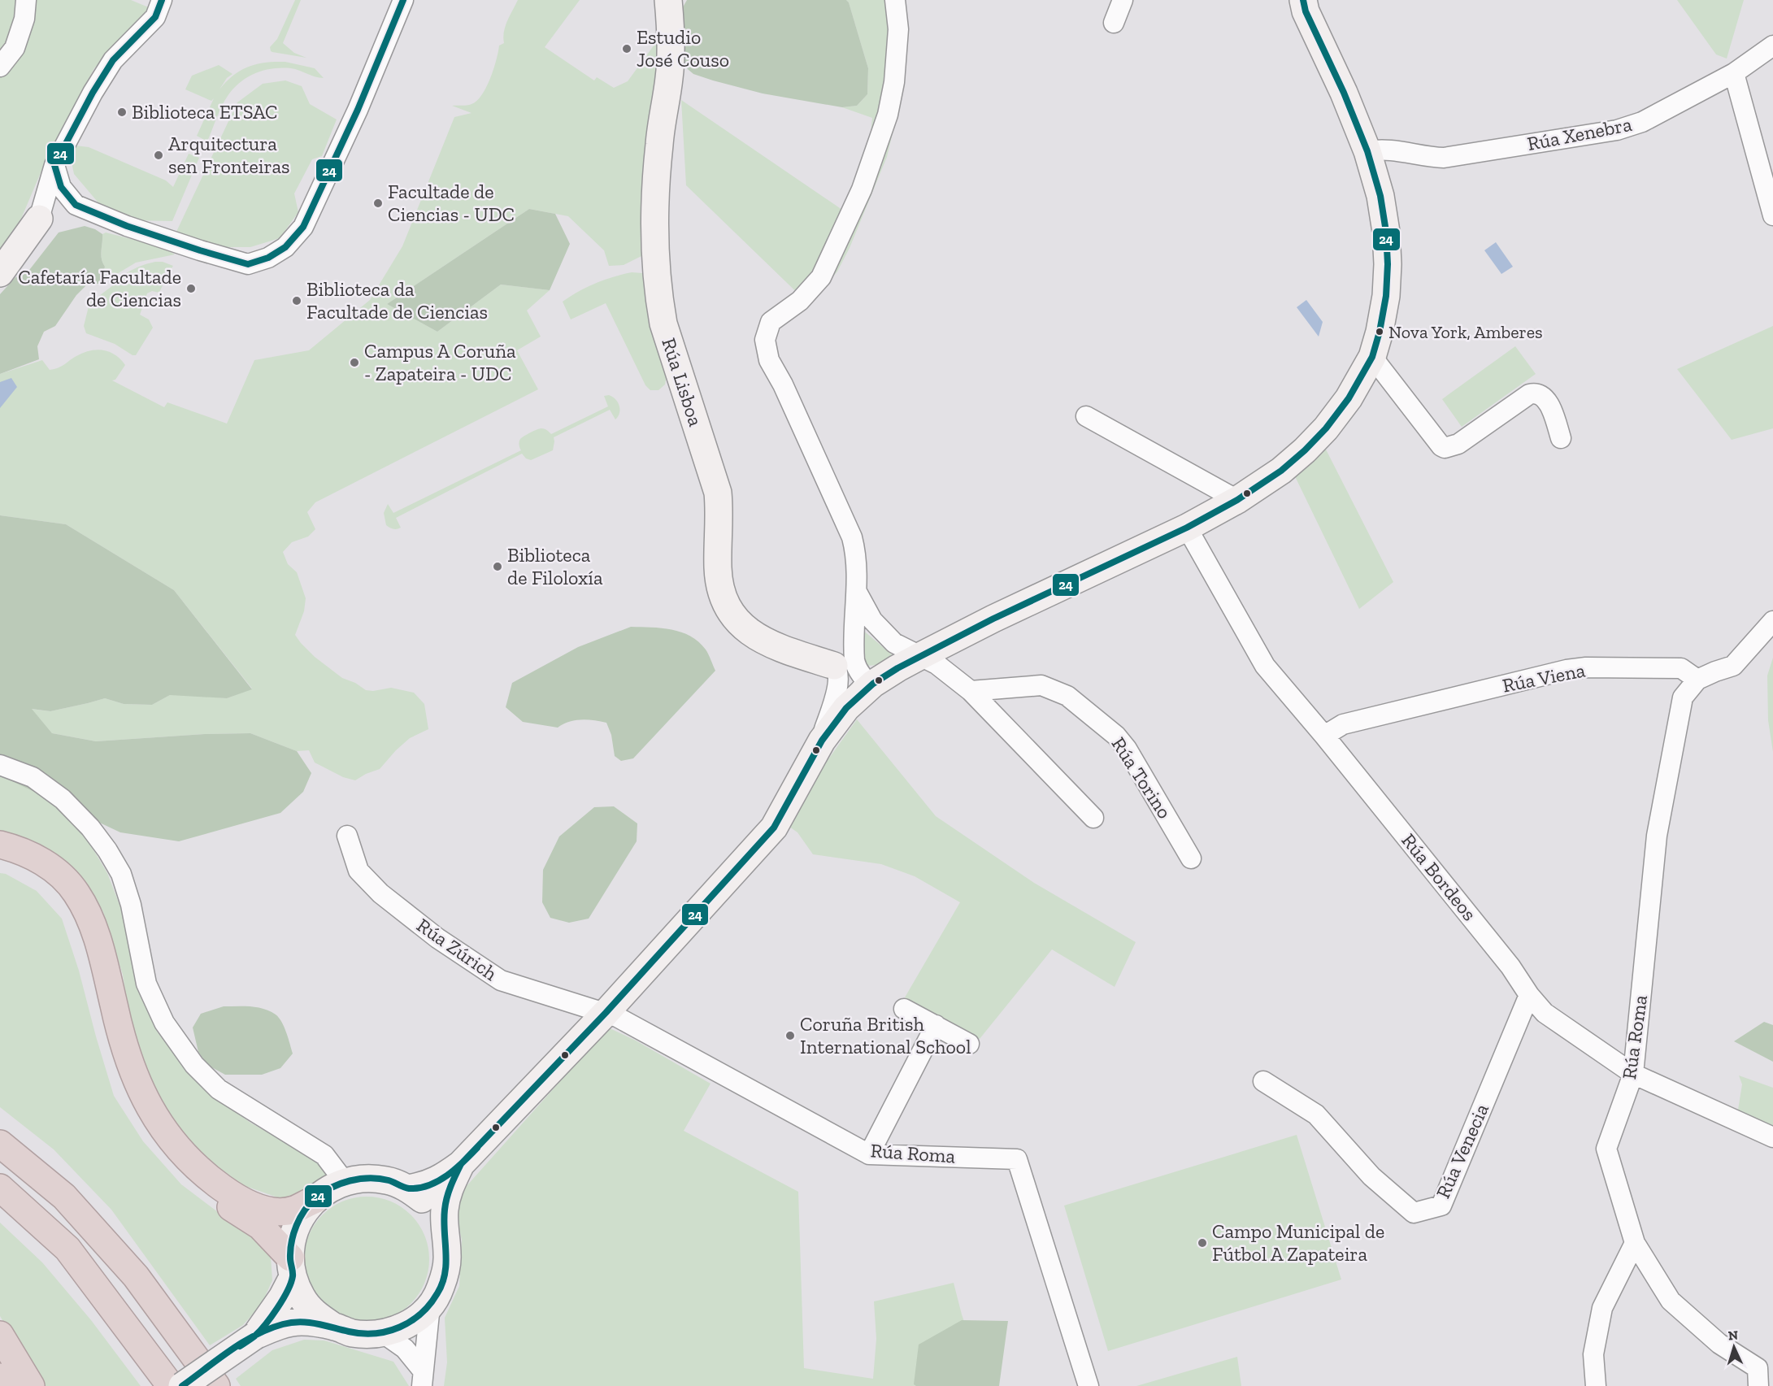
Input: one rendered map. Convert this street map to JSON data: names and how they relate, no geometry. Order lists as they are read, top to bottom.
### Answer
{
  "streets": {
    "main road": ["Rúa Lisboa"],
    "street": [
      "Rúa Xenebra",
      "Rúa Viena",
      "Rúa Torino",
      "Rúa Bordeos",
      "Rúa Zúrich",
      "Rúa Roma",
      "Rúa Venecia"
    ]
  },
  "crossings": [
    ["Rúa Viena", "Rúa Bordeos"],
    ["Rúa Viena", "Rúa Roma"],
    ["Rúa Bordeos", "Rúa Roma"],
    ["Rúa Bordeos", "Rúa Venecia"],
    ["Rúa Zúrich", "Rúa Roma"]
  ],
  "places": [
    "Estudio José Couso",
    "Biblioteca ETSAC",
    "Arquitectura sen Fronteiras",
    "Facultade de Ciencias - UDC",
    "Cafetaría Facultade de Ciencias",
    "Biblioteca da Facultade de Ciencias",
    "Nova York, Amberes",
    "Campus A Coruña - Zapateira - UDC",
    "Biblioteca de Filoloxía",
    "Coruña British International School",
    "Campo Municipal de Fútbol A Zapateira"
  ],
  "lines": ["transit line 24"],
  "north": "top"
}
